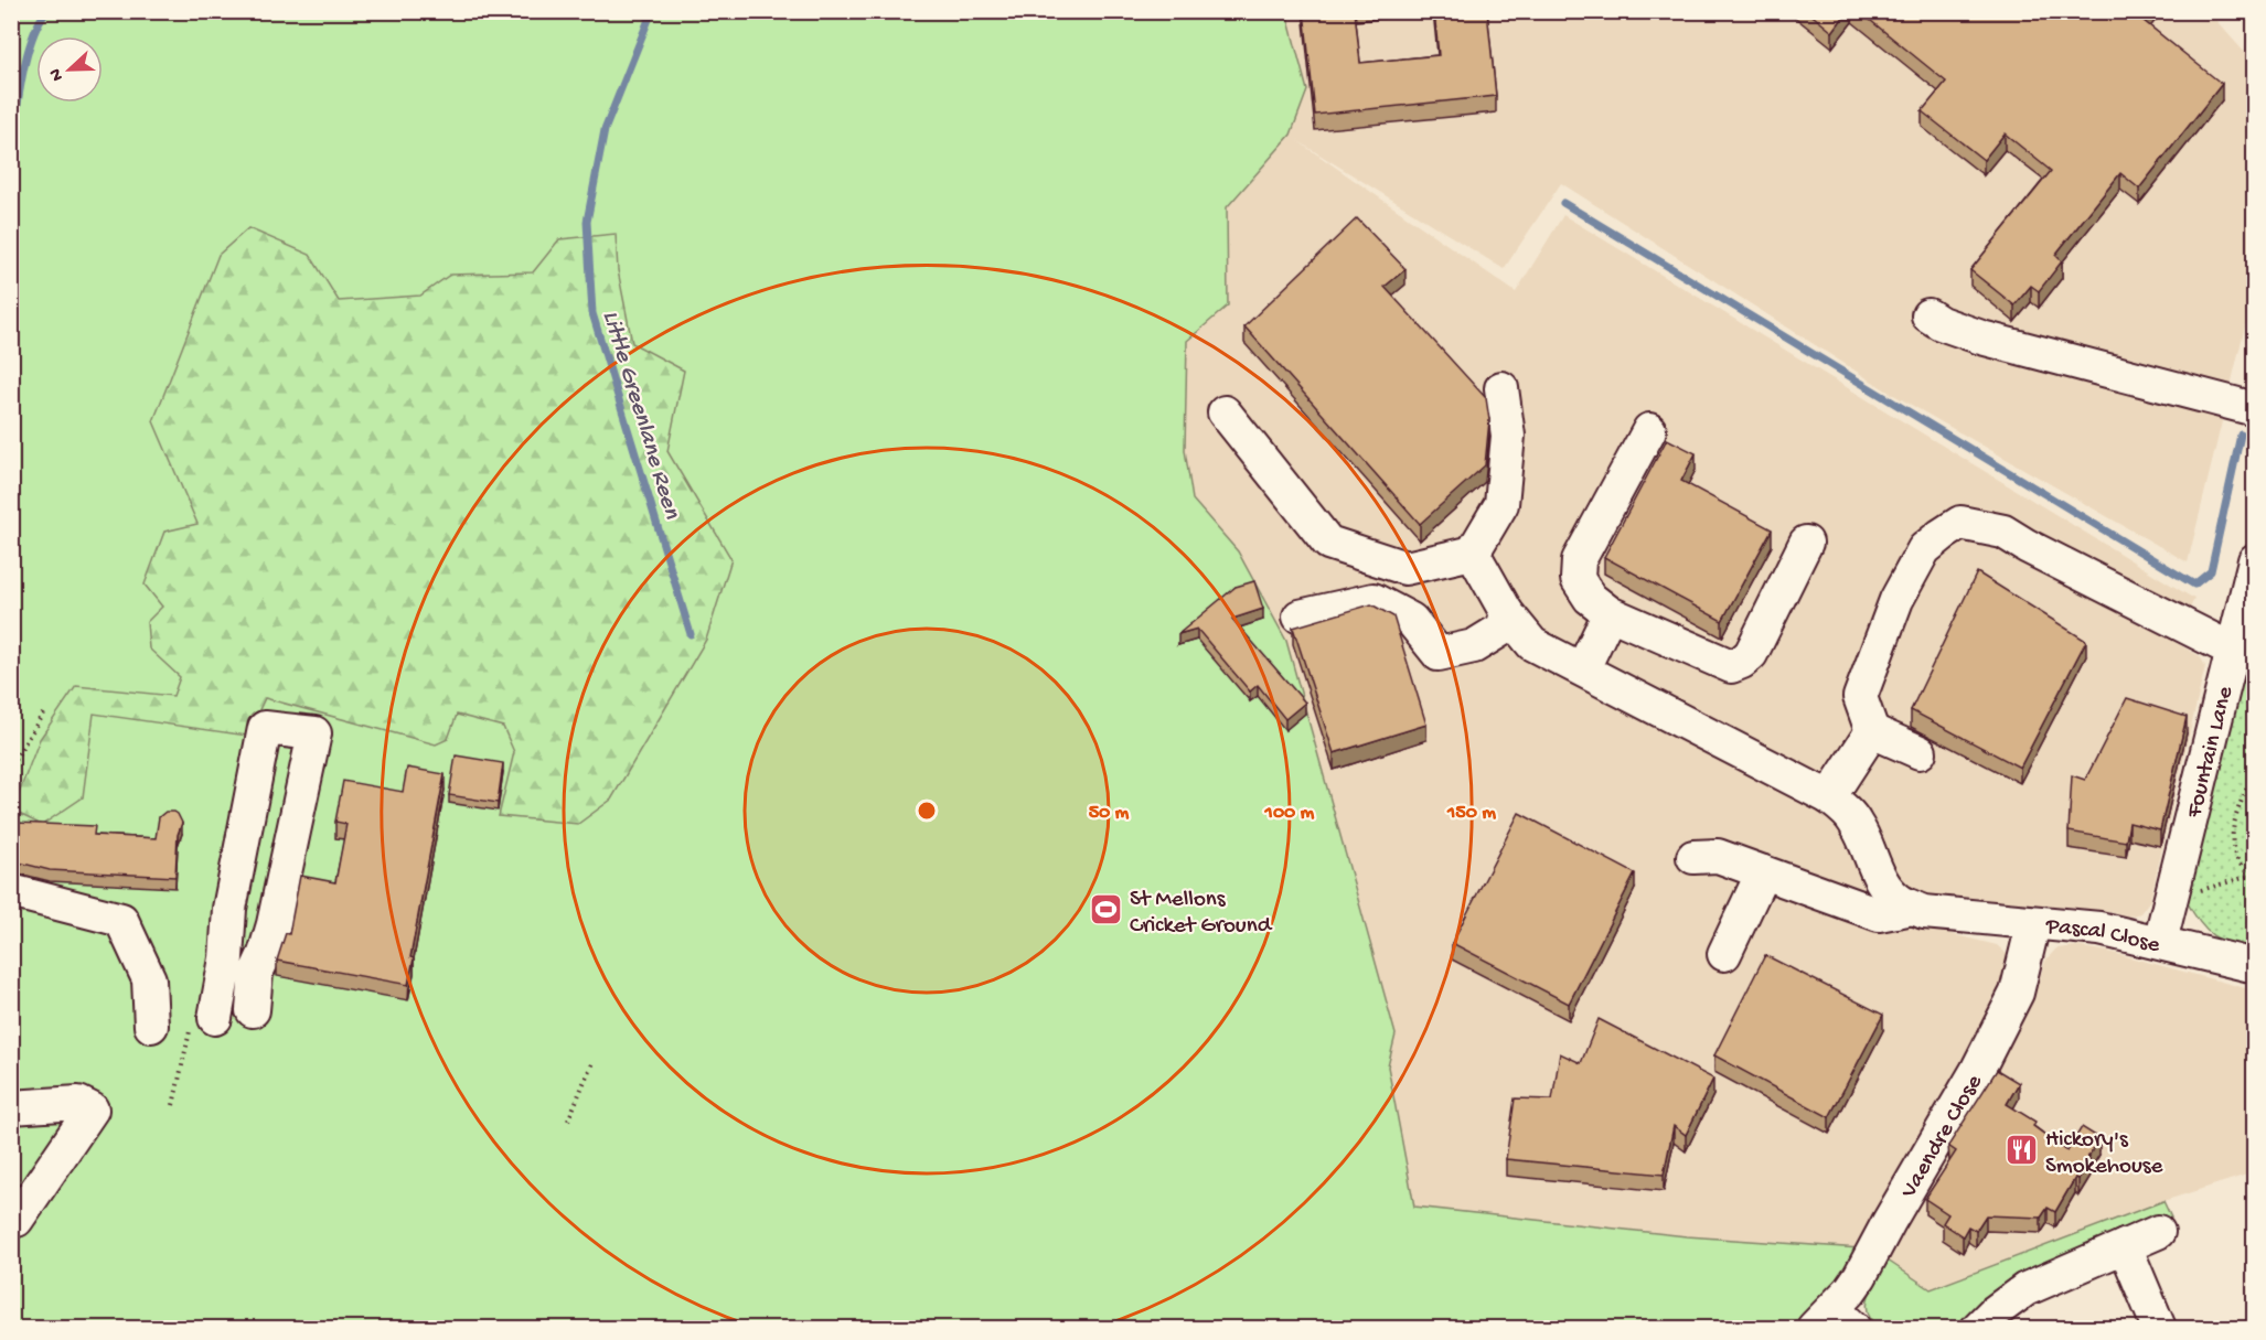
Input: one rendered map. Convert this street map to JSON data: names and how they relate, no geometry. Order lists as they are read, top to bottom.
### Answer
{
  "streets": {
    "street": ["Fountain Lane", "Pascal Close", "Vaendre Close"]
  },
  "crossings": [
    ["Fountain Lane", "Pascal Close"],
    ["Pascal Close", "Vaendre Close"]
  ],
  "water": ["Little Greenlane Reen"],
  "places": {
    "sports": ["St Mellons Cricket Ground"],
    "restaurant": ["Hickory's Smokehouse"]
  },
  "north": "left",
  "rings": ["50 m", "100 m", "150 m"]
}
